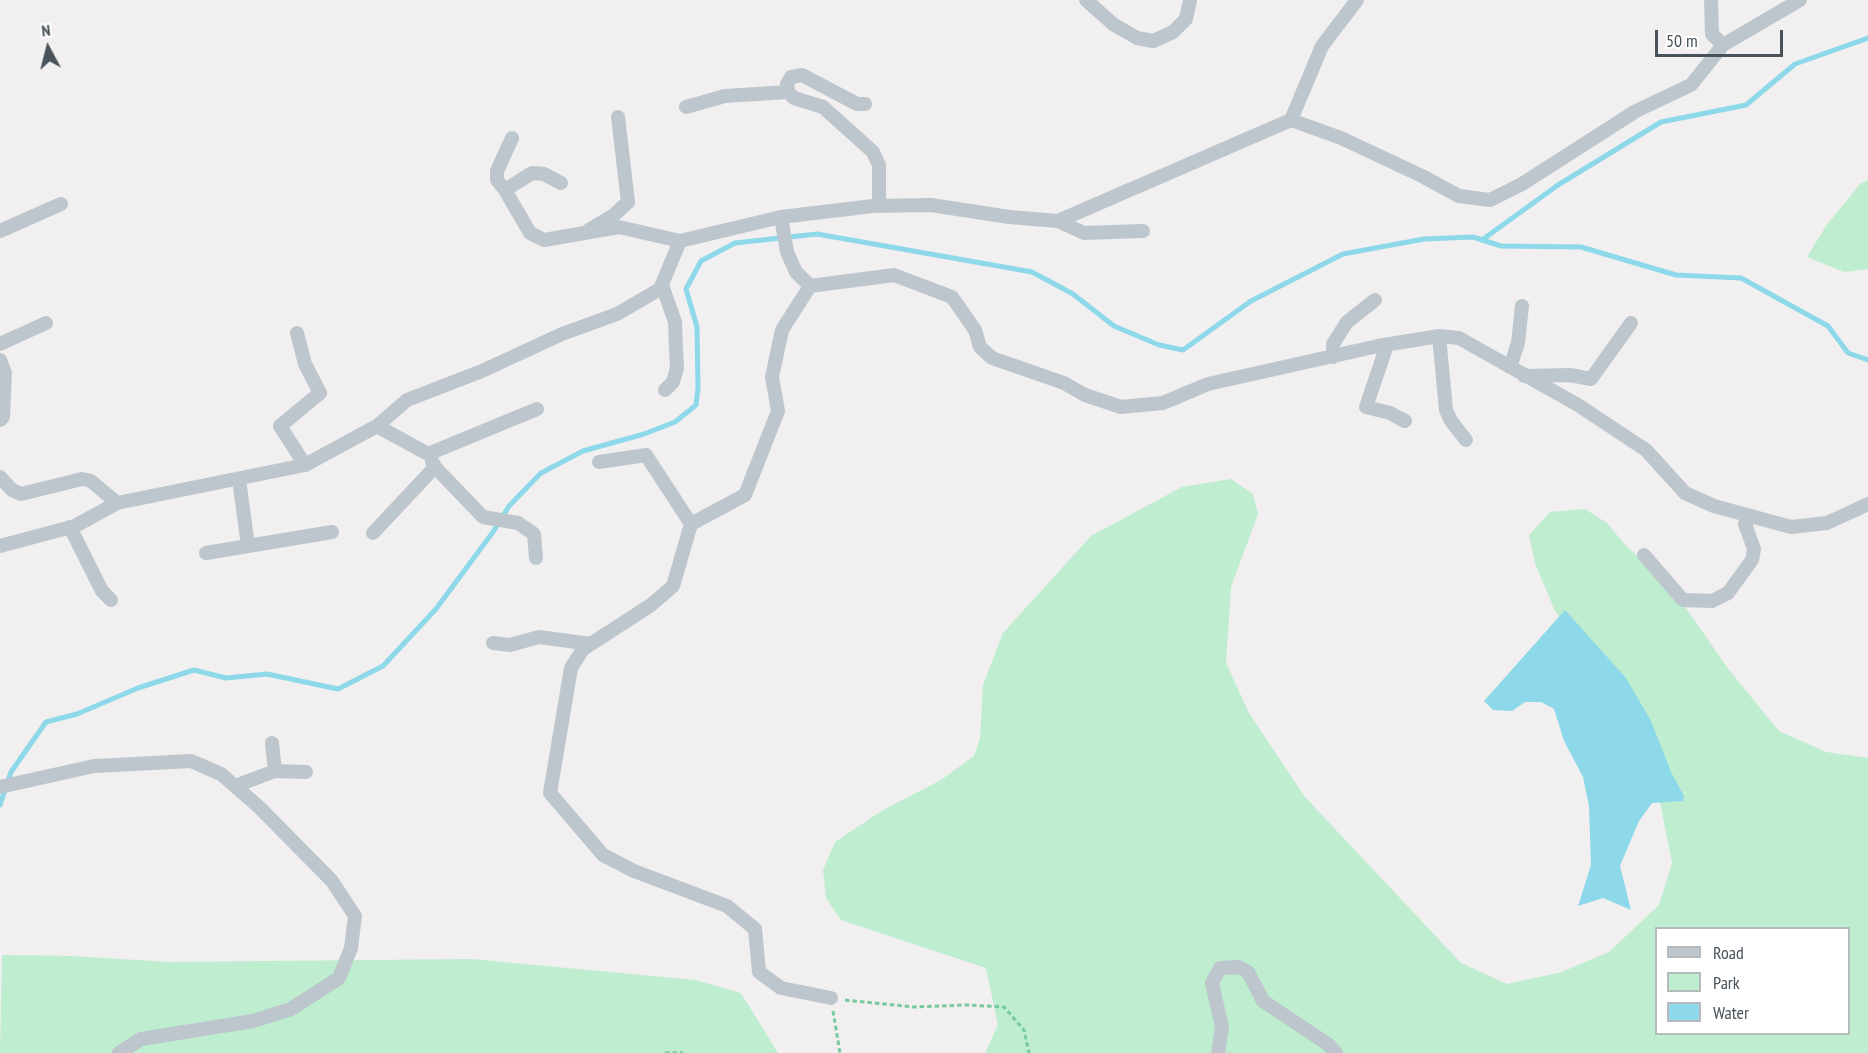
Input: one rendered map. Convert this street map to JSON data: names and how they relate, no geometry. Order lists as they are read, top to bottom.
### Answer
{
  "legend": ["Road", "Park", "Water"],
  "scale_bar": "50 m",
  "north": "top"
}
